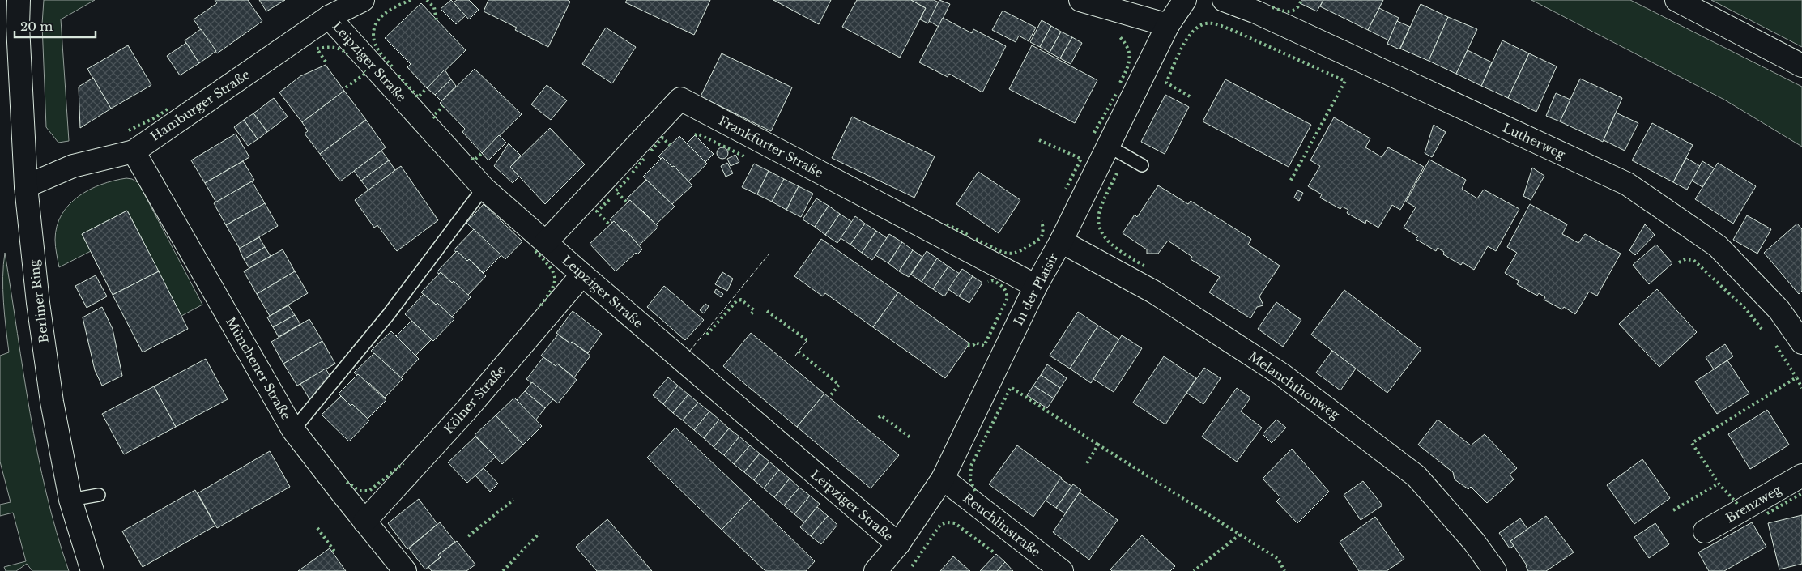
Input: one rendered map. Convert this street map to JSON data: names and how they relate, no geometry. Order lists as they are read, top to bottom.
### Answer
{
  "streets": {
    "street": [
      "Leipziger Straße",
      "Hamburger Straße",
      "Lutherweg",
      "Frankfurter Straße",
      "In der Plaisir",
      "Berliner Ring",
      "Münchener Straße",
      "Melanchthonweg",
      "Kölner Straße",
      "Brenzweg",
      "Reuchlinstraße"
    ]
  },
  "crossings": [
    ["Leipziger Straße", "Hamburger Straße"],
    ["Leipziger Straße", "Frankfurter Straße"],
    ["Leipziger Straße", "In der Plaisir"],
    ["Leipziger Straße", "Kölner Straße"],
    ["Hamburger Straße", "Berliner Ring"],
    ["Hamburger Straße", "Münchener Straße"],
    ["Frankfurter Straße", "In der Plaisir"],
    ["In der Plaisir", "Melanchthonweg"],
    ["In der Plaisir", "Reuchlinstraße"],
    ["Münchener Straße", "Kölner Straße"]
  ],
  "scale_bar": "20 m"
}
